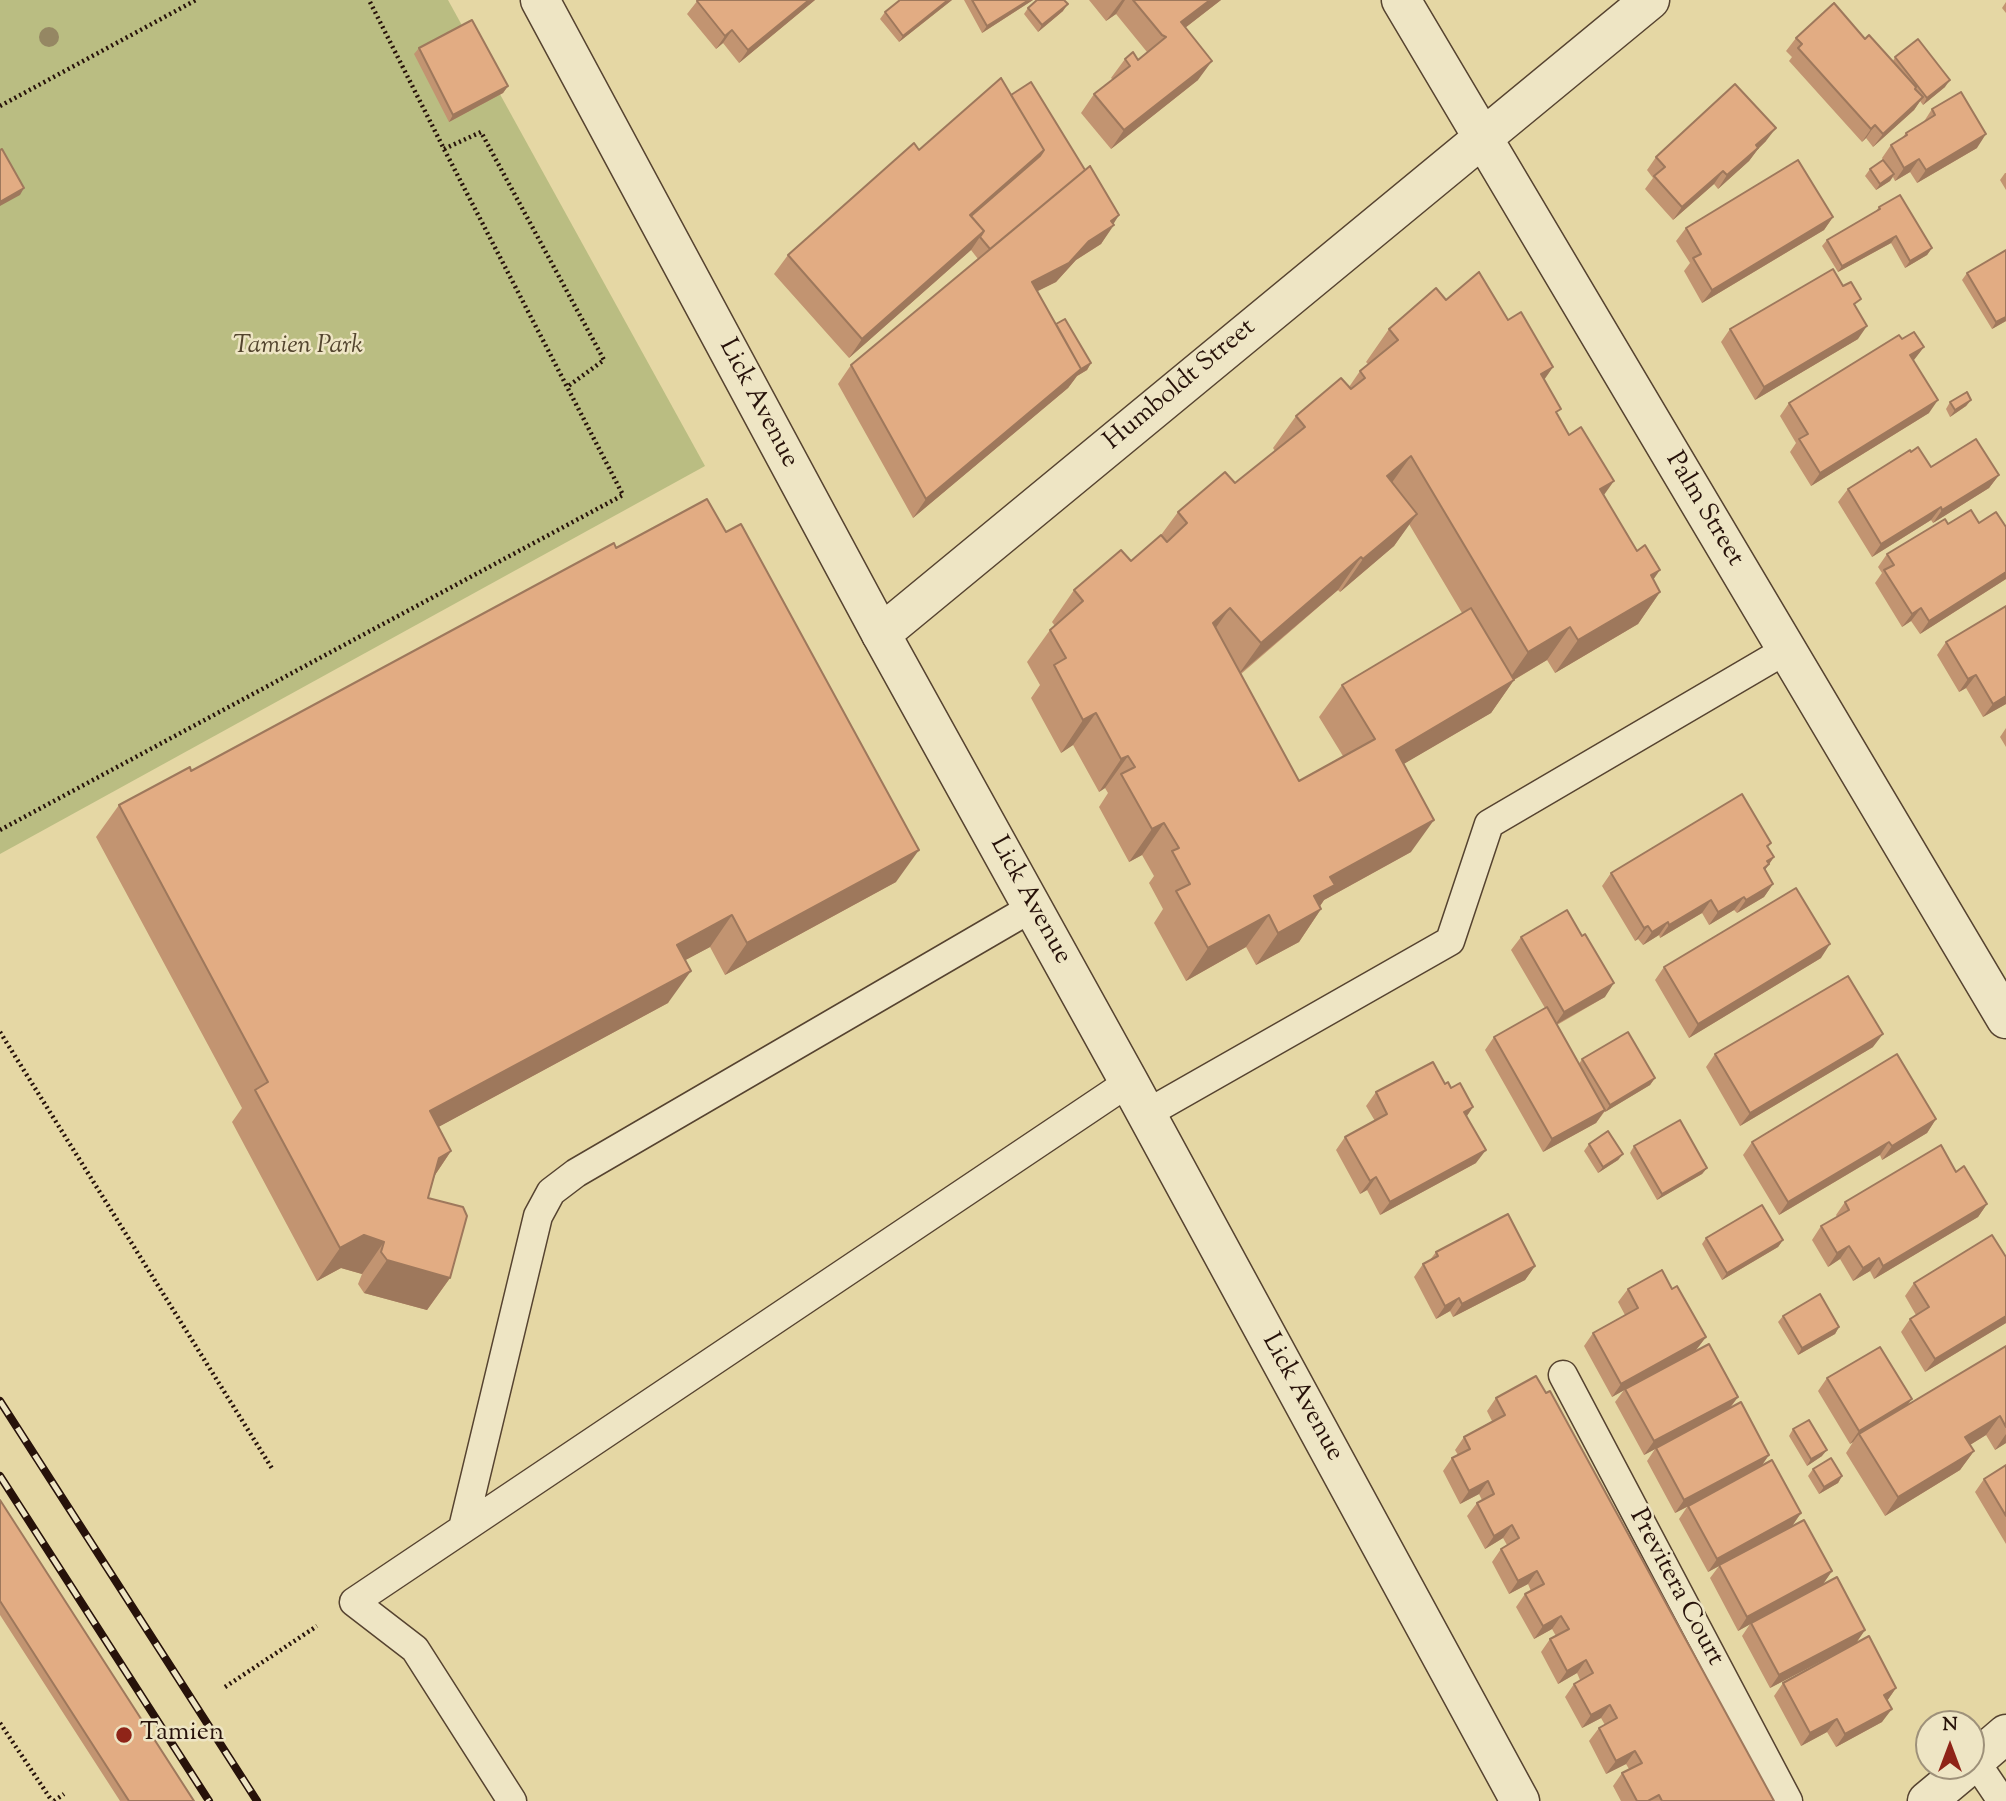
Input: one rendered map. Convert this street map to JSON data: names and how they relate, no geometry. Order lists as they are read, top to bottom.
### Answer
{
  "streets": {
    "street": ["Humboldt Street", "Lick Avenue", "Palm Street"],
    "lane": ["Previtera Court"]
  },
  "crossings": [
    ["Humboldt Street", "Lick Avenue"],
    ["Humboldt Street", "Palm Street"]
  ],
  "parks": ["Tamien Park"],
  "places": ["Tamien"],
  "north": "top"
}
